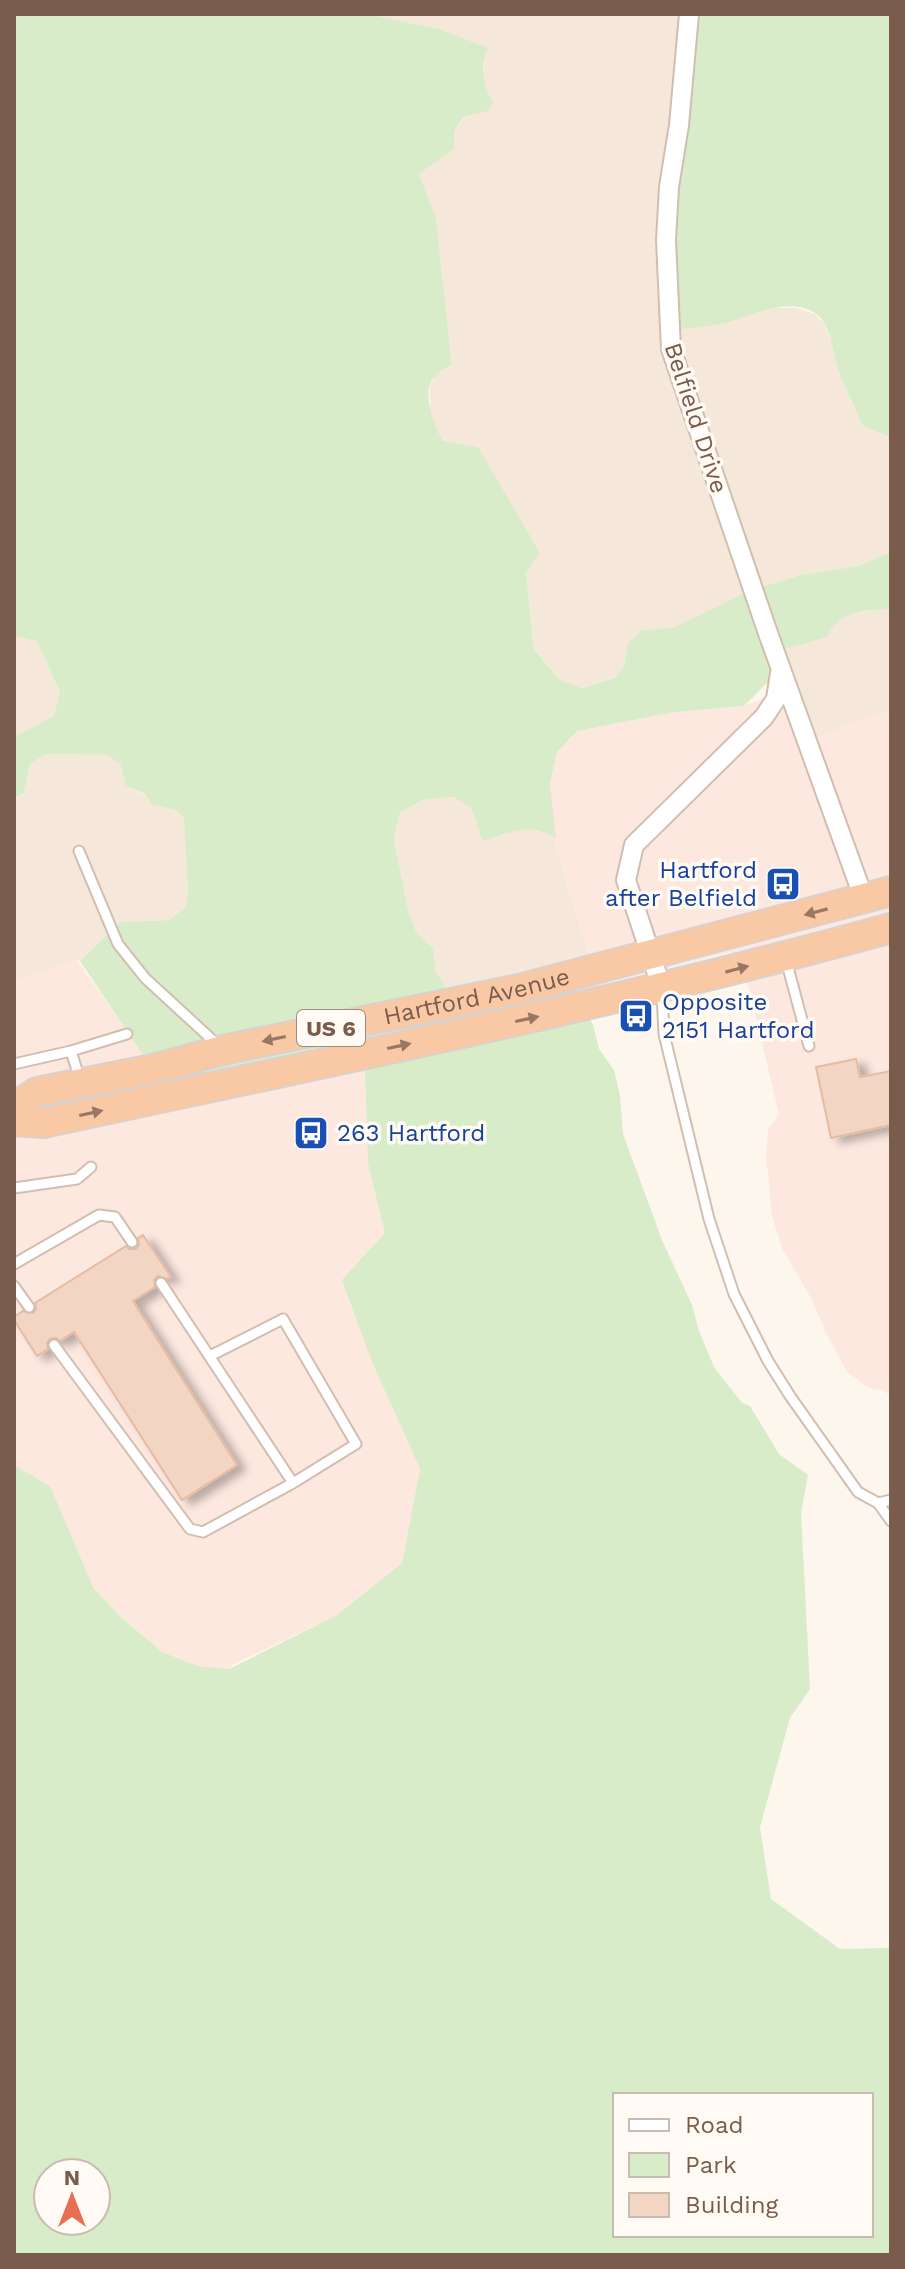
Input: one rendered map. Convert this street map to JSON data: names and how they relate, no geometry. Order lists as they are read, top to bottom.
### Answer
{
  "streets": {
    "highway": ["Hartford Avenue", "US 6"],
    "street": ["Belfield Drive"]
  },
  "crossings": [
    ["Belfield Drive", "Hartford Avenue"]
  ],
  "places": {
    "bus stop": ["Hartford after Belfield", "Opposite 2151 Hartford", "263 Hartford"]
  },
  "legend": ["Road", "Park", "Building"],
  "north": "top"
}
